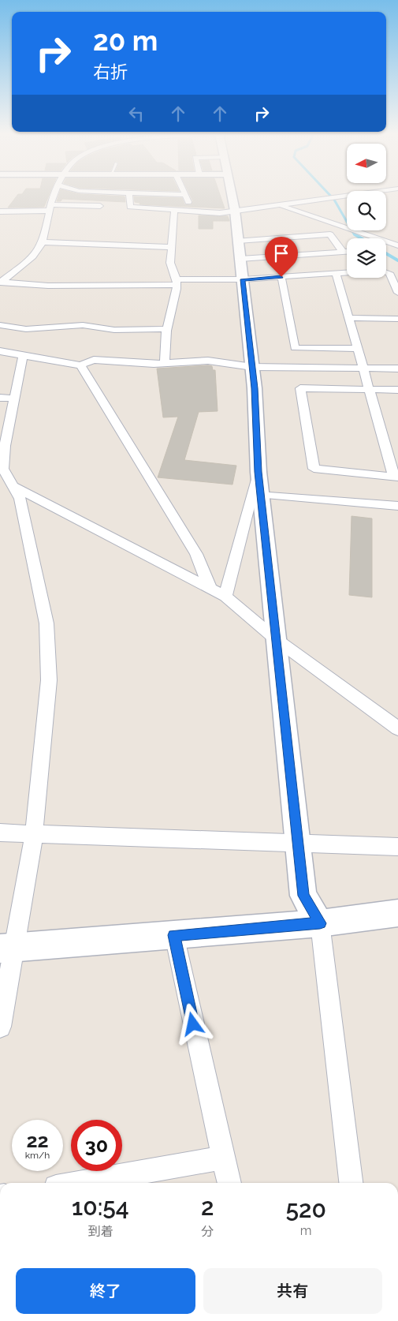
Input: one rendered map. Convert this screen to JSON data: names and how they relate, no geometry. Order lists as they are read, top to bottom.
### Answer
{
  "north": "left",
  "page": {
    "turn": ["20 m", "右折"],
    "speed": "22 km/h",
    "limit": "30",
    "eta": [
      "10:54",
      "到着",
      "2",
      "分",
      "520",
      "m"
    ],
    "buttons": ["終了", "共有"]
  }
}
